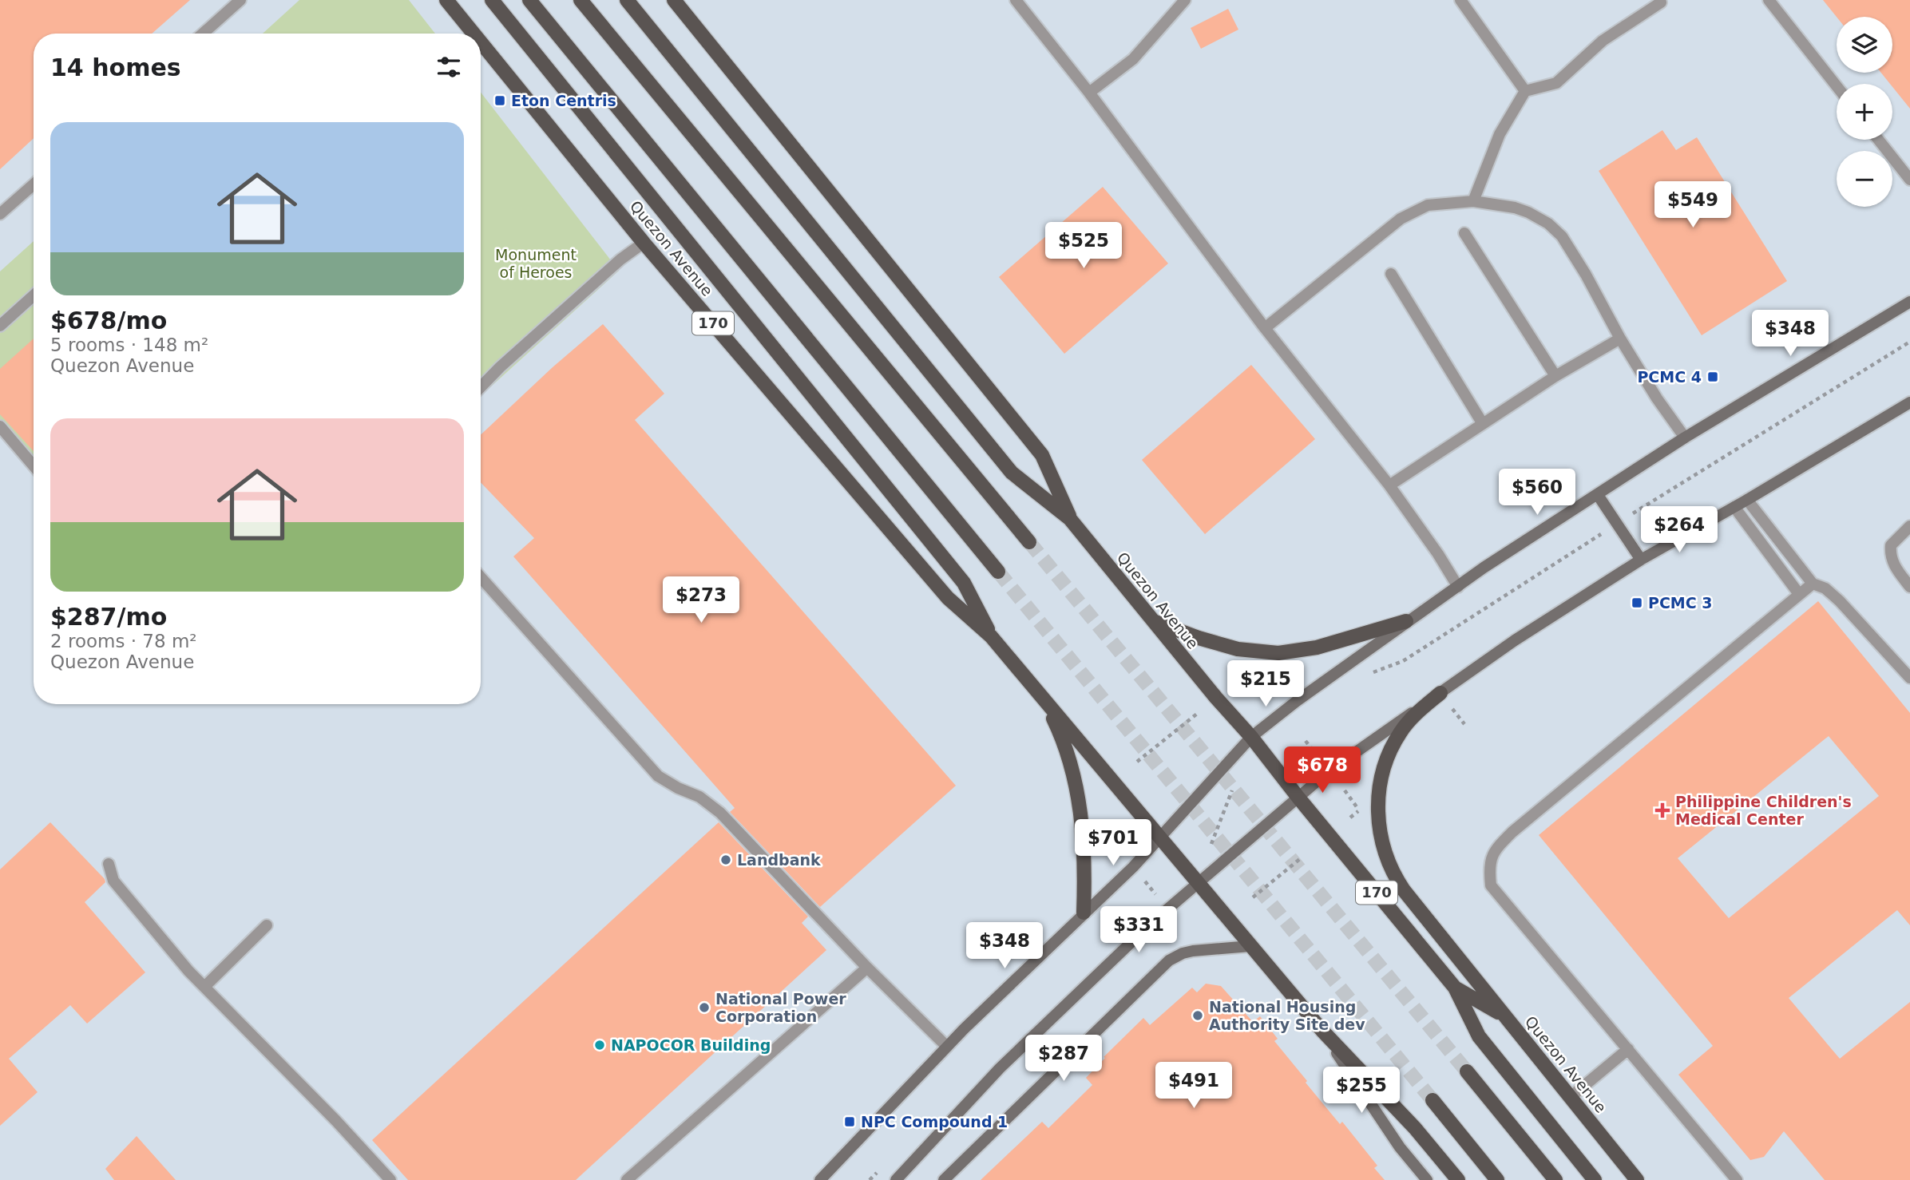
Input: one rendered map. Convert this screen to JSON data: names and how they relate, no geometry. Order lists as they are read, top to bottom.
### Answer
{
  "streets": {
    "main road": ["Quezon Avenue", "170"]
  },
  "parks": ["Monument of Heroes"],
  "places": {
    "transit": [
      "Eton Centris",
      "PCMC 4",
      "PCMC 3",
      "NPC Compound 1"
    ],
    "health": ["Philippine Children's Medical Center"],
    "other": [
      "Landbank",
      "National Power Corporation",
      "National Housing Authority Site dev",
      "NAPOCOR Building"
    ]
  },
  "page": {
    "map_buttons": ["+", "−"],
    "heading": "14 homes",
    "list": [
      {
        "name": "$678/mo",
        "note": "5 rooms · 148 m² · Quezon Avenue"
      },
      {
        "name": "$287/mo",
        "note": "2 rooms · 78 m² · Quezon Avenue"
      }
    ],
    "price": [
      "$549",
      "$525",
      "$348",
      "$560",
      "$264",
      "$273",
      "$215",
      "$678",
      "$701",
      "$331",
      "$348",
      "$287",
      "$491",
      "$255"
    ]
  }
}
